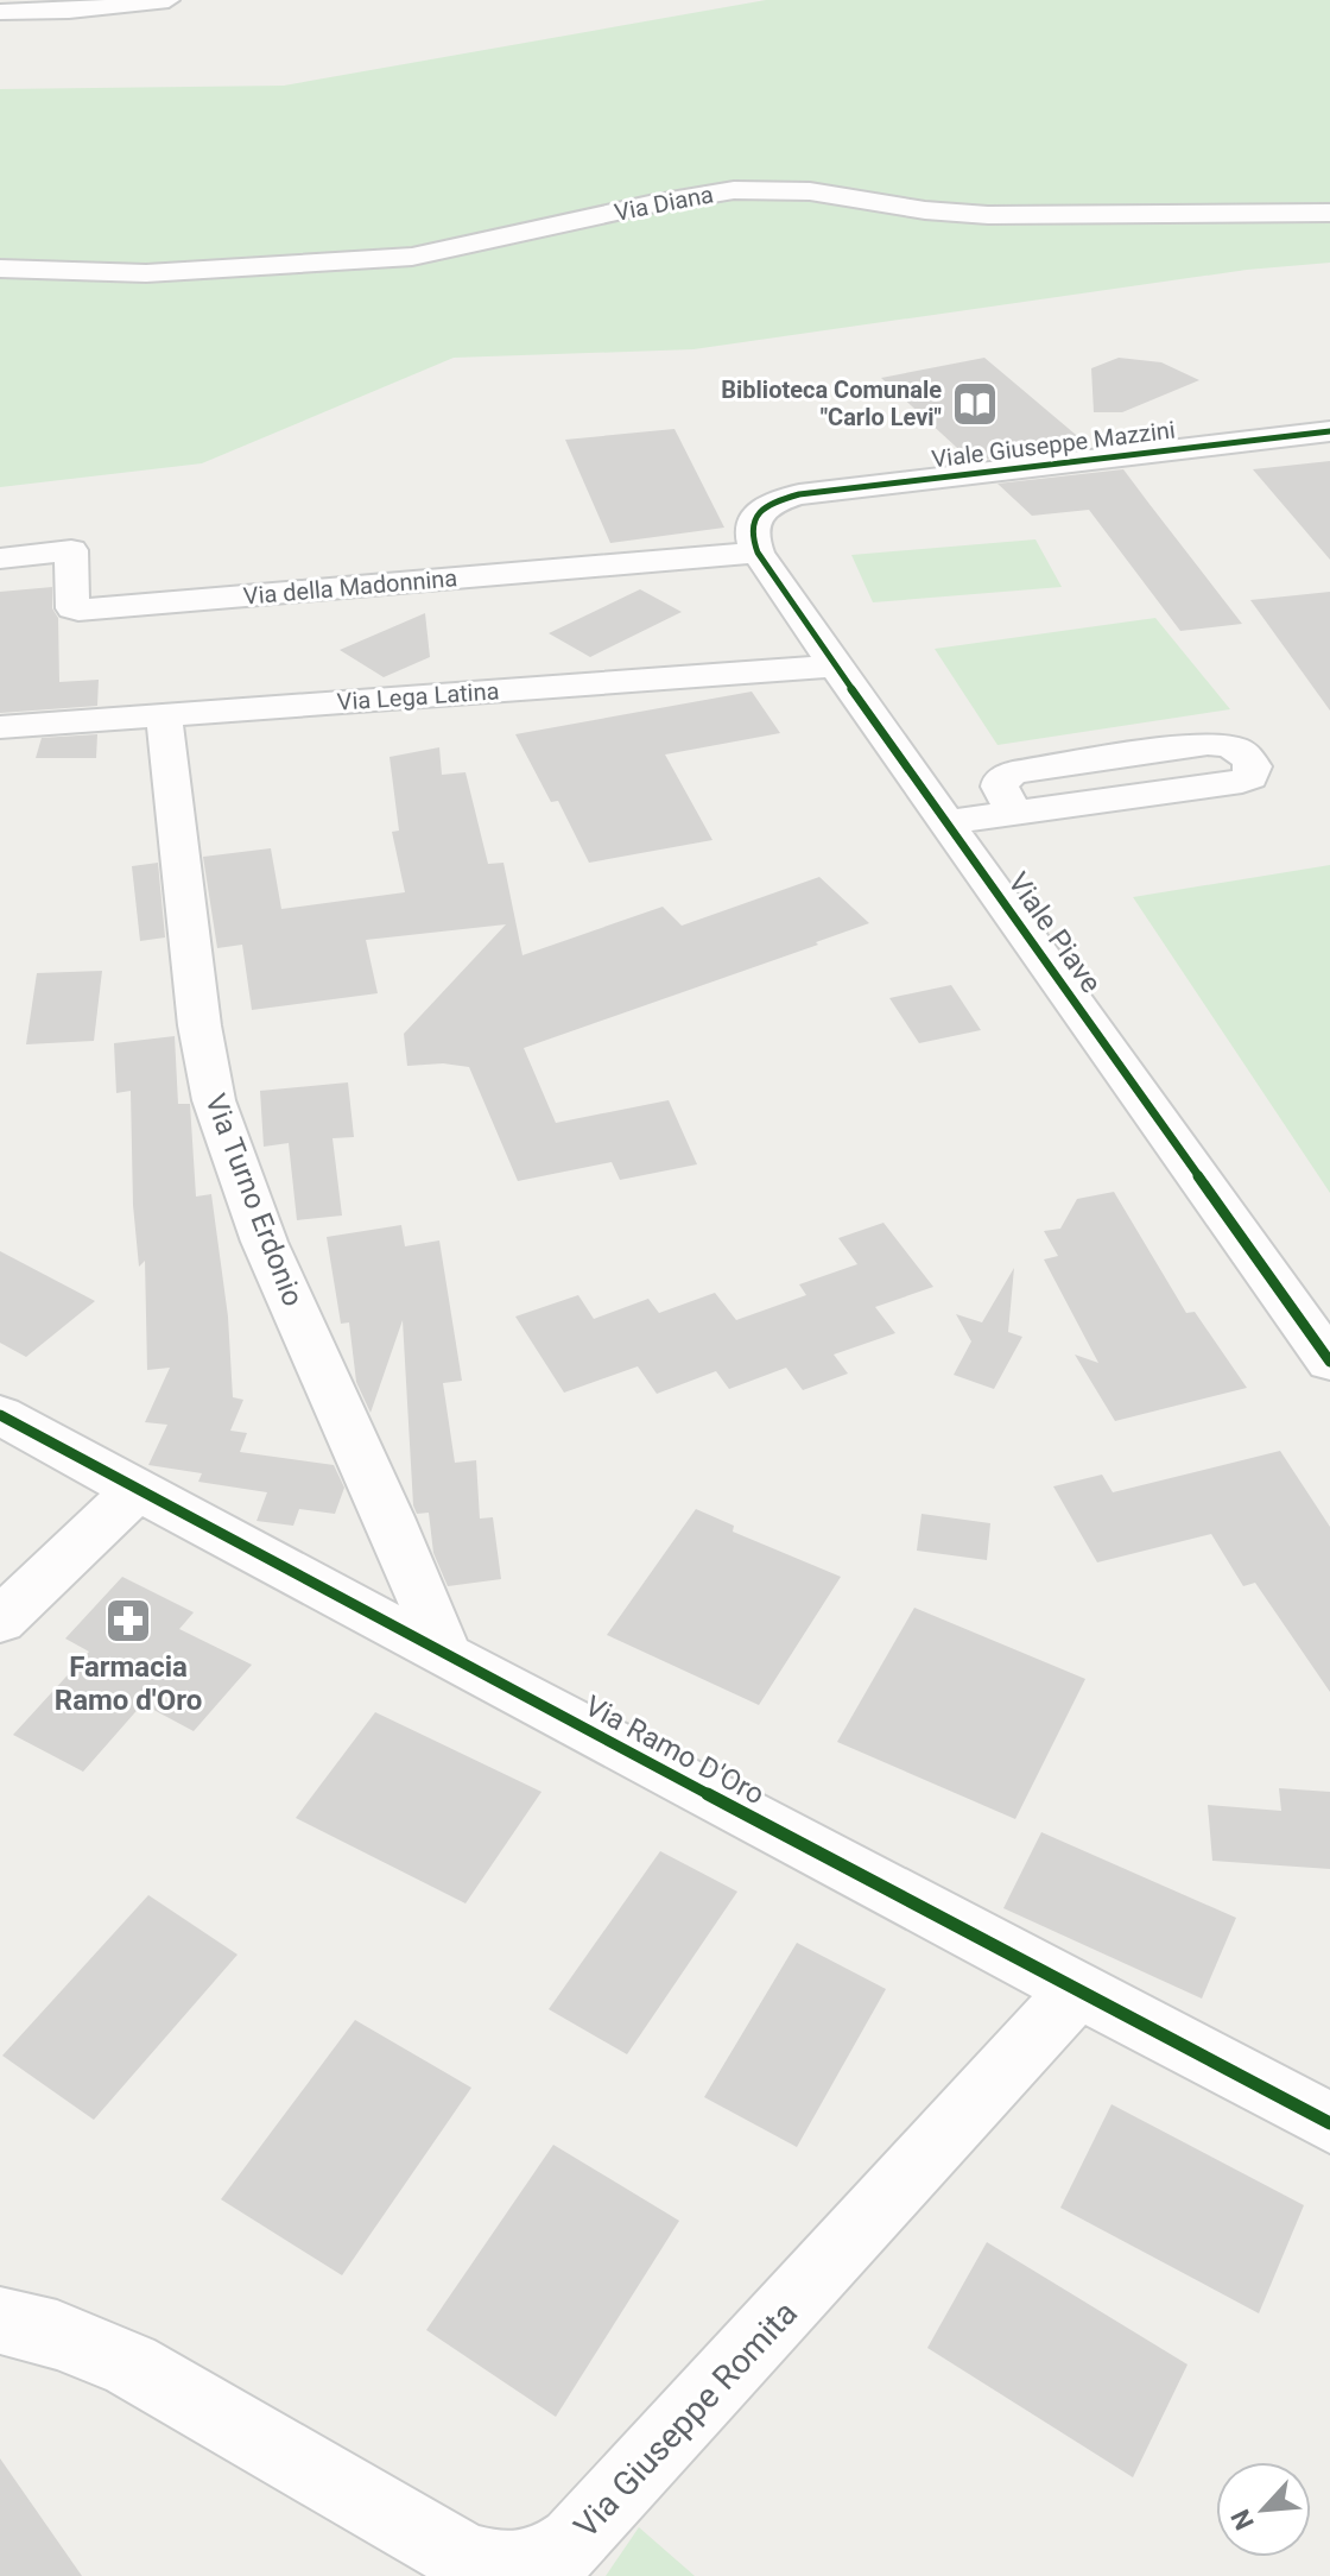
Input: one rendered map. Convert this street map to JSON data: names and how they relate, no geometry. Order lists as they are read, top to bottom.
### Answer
{
  "streets": {
    "street": [
      "Via Diana",
      "Viale Giuseppe Mazzini",
      "Via della Madonnina",
      "Via Lega Latina",
      "Viale Piave",
      "Via Turno Erdonio",
      "Via Ramo D'Oro",
      "Via Giuseppe Romita"
    ]
  },
  "crossings": [
    ["Viale Giuseppe Mazzini", "Via della Madonnina"],
    ["Viale Giuseppe Mazzini", "Viale Piave"],
    ["Via della Madonnina", "Viale Piave"],
    ["Via Lega Latina", "Viale Piave"],
    ["Via Lega Latina", "Via Turno Erdonio"],
    ["Via Turno Erdonio", "Via Ramo D'Oro"],
    ["Via Ramo D'Oro", "Via Giuseppe Romita"]
  ],
  "places": {
    "library": ["Biblioteca Comunale \"Carlo Levi\""],
    "pharmacy": ["Farmacia Ramo d'Oro"]
  },
  "north": "bottom left"
}
